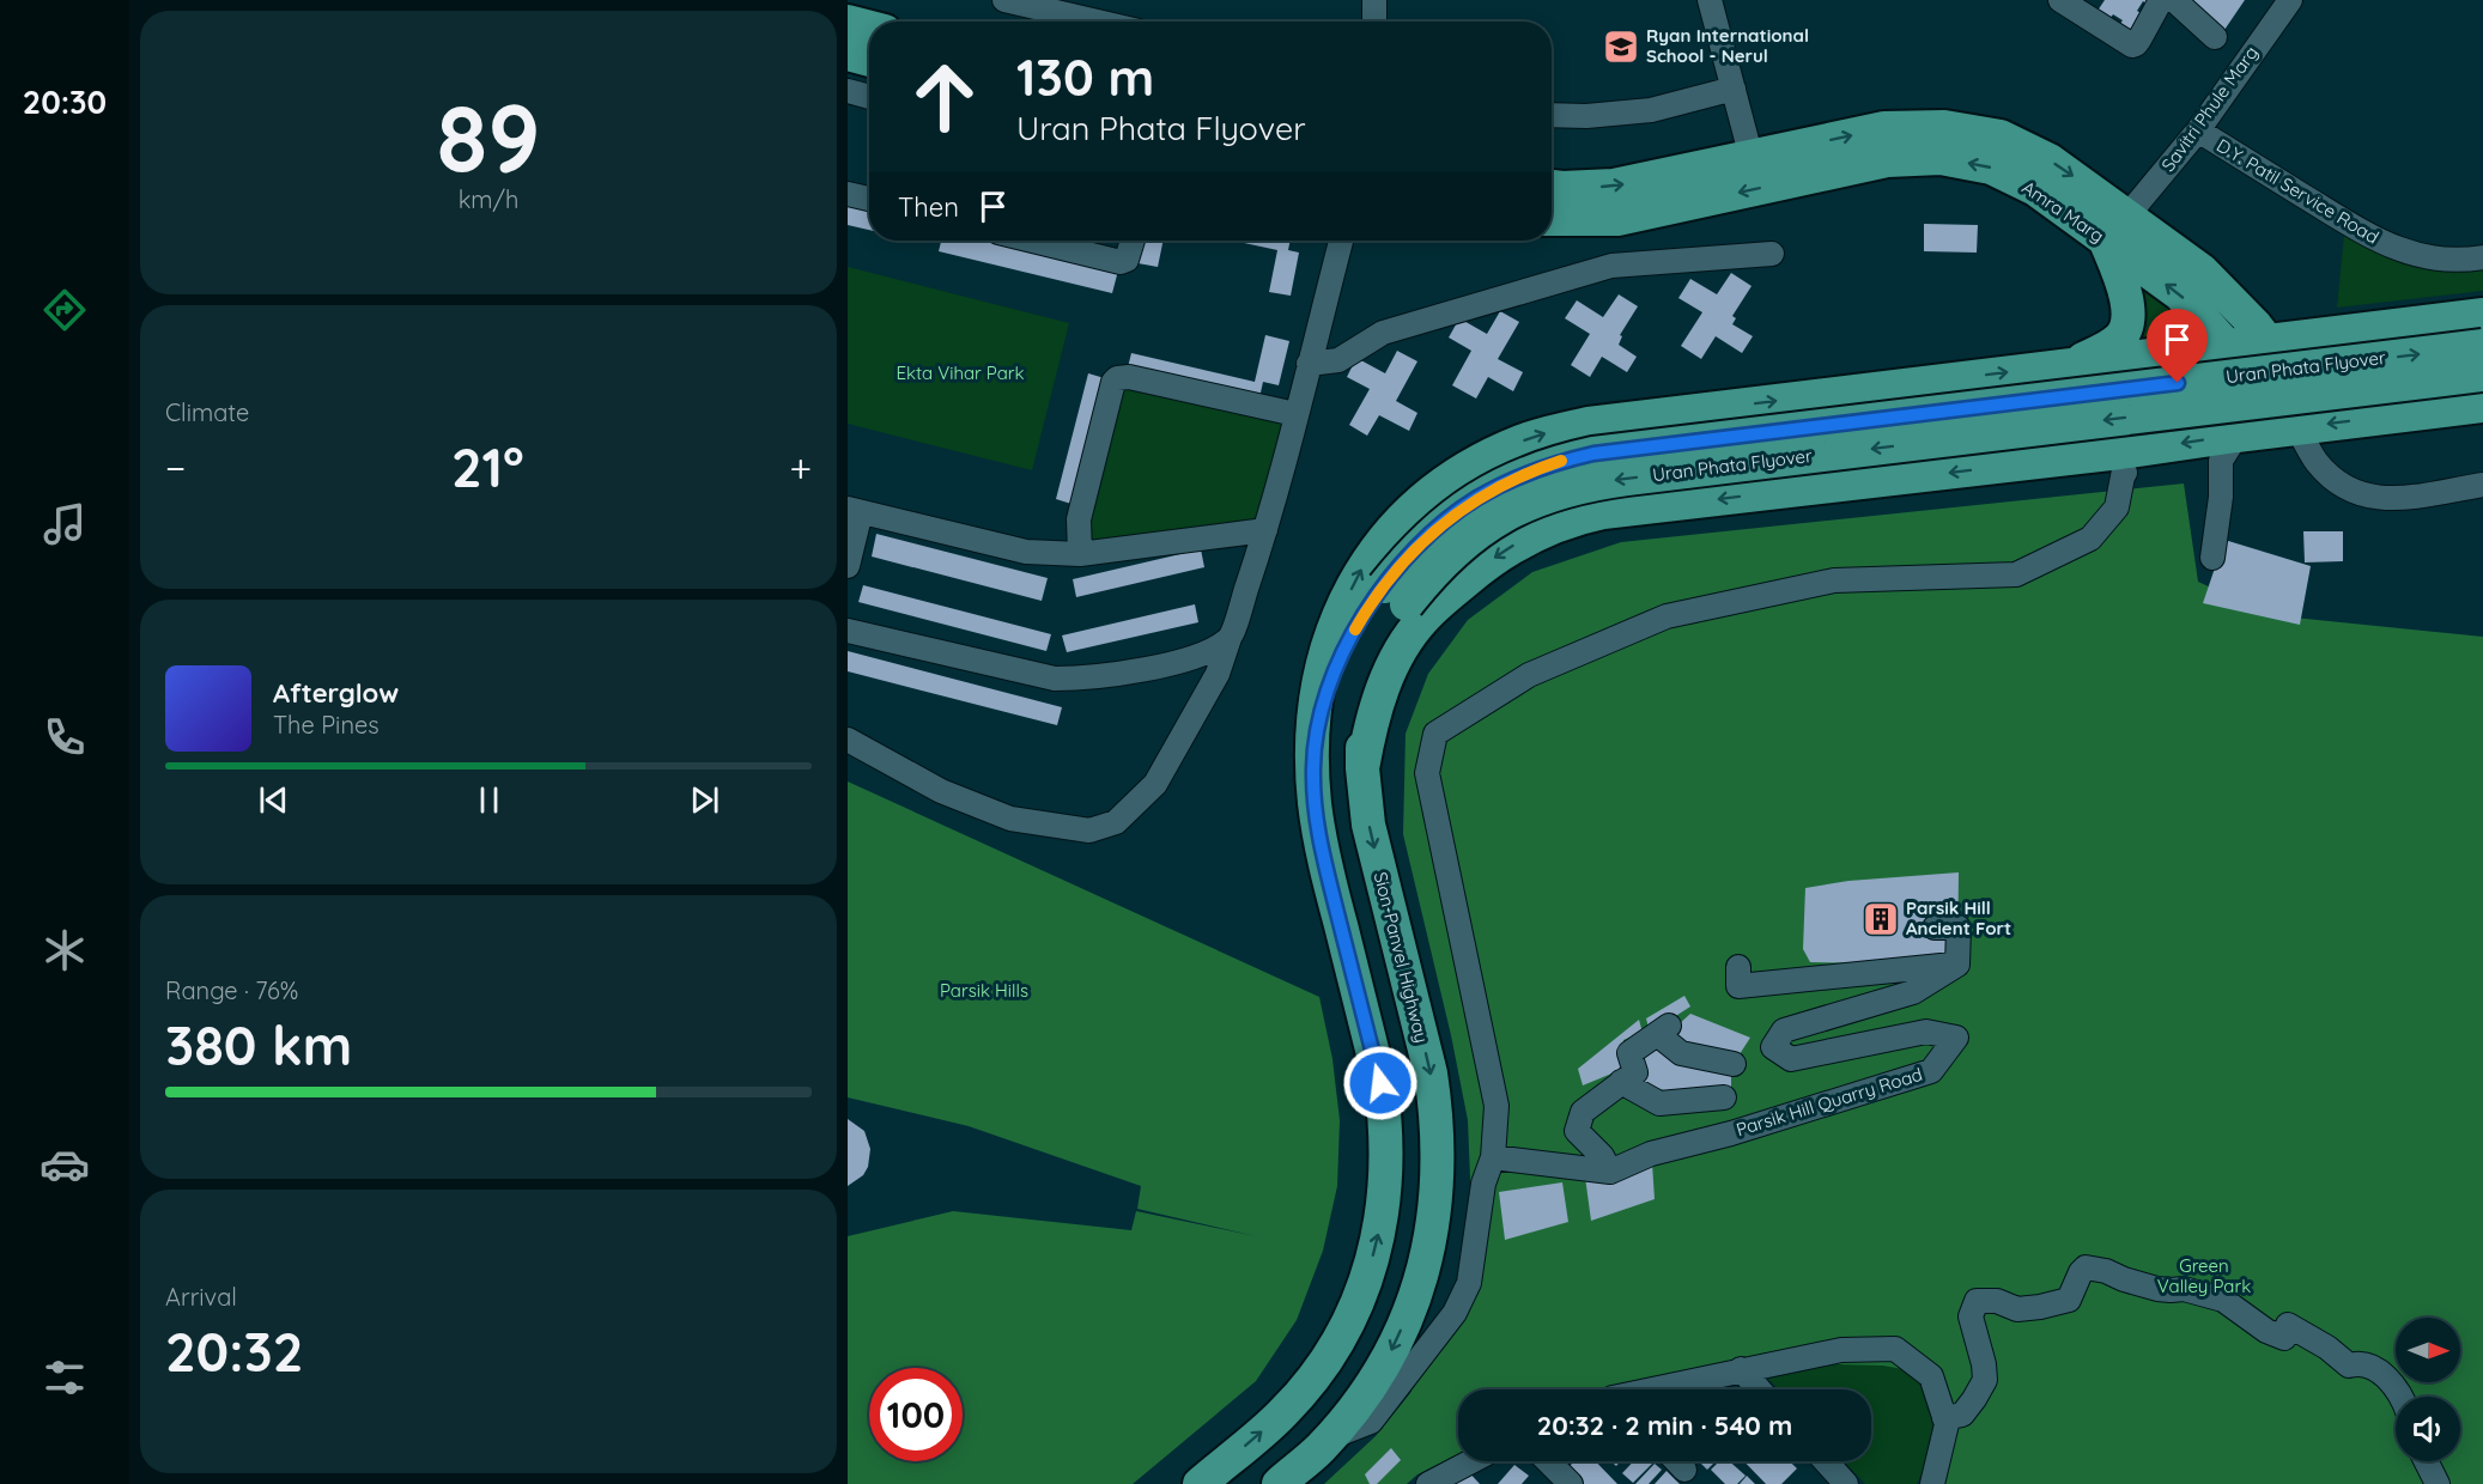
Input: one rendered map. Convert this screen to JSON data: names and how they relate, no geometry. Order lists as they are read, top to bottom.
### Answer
{
  "streets": {
    "highway": ["Amra Marg", "Uran Phata Flyover", "Sion-Panvel Highway"],
    "street": ["Savitri Phule Marg", "D.Y. Patil Service Road", "Parsik Hill Quarry Road"]
  },
  "crossings": [
    ["Savitri Phule Marg", "D.Y. Patil Service Road"],
    ["Savitri Phule Marg", "Amra Marg"],
    ["Uran Phata Flyover", "Sion-Panvel Highway"]
  ],
  "parks": ["Ekta Vihar Park", "Parsik Hills", "Green Valley Park"],
  "places": {
    "school or university": ["Ryan International School - Nerul"],
    "building": ["Parsik Hill Ancient Fort"]
  },
  "north": "right",
  "page": {
    "tabs": "20:30",
    "tile": [
      ["89", "km/h"],
      "Climate",
      ["Range · 76%", "380 km"],
      ["Arrival", "20:32"]
    ],
    "turn": ["130 m", "Uran Phata Flyover"],
    "then": "Then",
    "heat": ["−", "21°", "+"],
    "song": ["Afterglow", "The Pines"],
    "limit": "100",
    "trip": "20:32 · 2 min · 540 m"
  }
}
